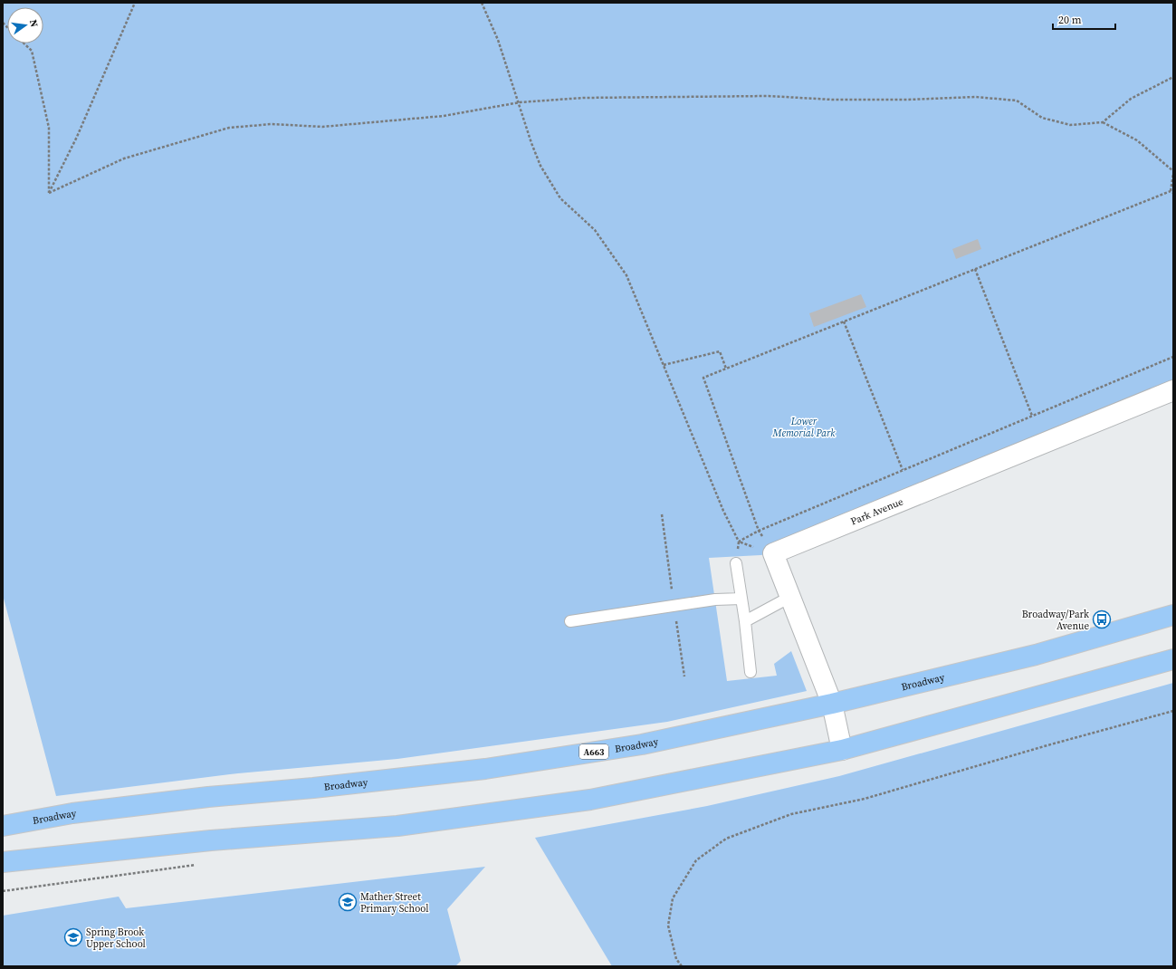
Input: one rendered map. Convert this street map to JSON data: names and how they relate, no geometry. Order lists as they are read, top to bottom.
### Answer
{
  "streets": {
    "highway": ["Broadway", "A663"],
    "street": ["Park Avenue"]
  },
  "crossings": [
    ["Park Avenue", "Broadway"]
  ],
  "parks": ["Lower Memorial Park"],
  "places": {
    "bus stop": ["Broadway/Park Avenue"],
    "school or university": ["Mather Street Primary School", "Spring Brook Upper School"]
  },
  "scale_bar": "20 m",
  "north": "right"
}
